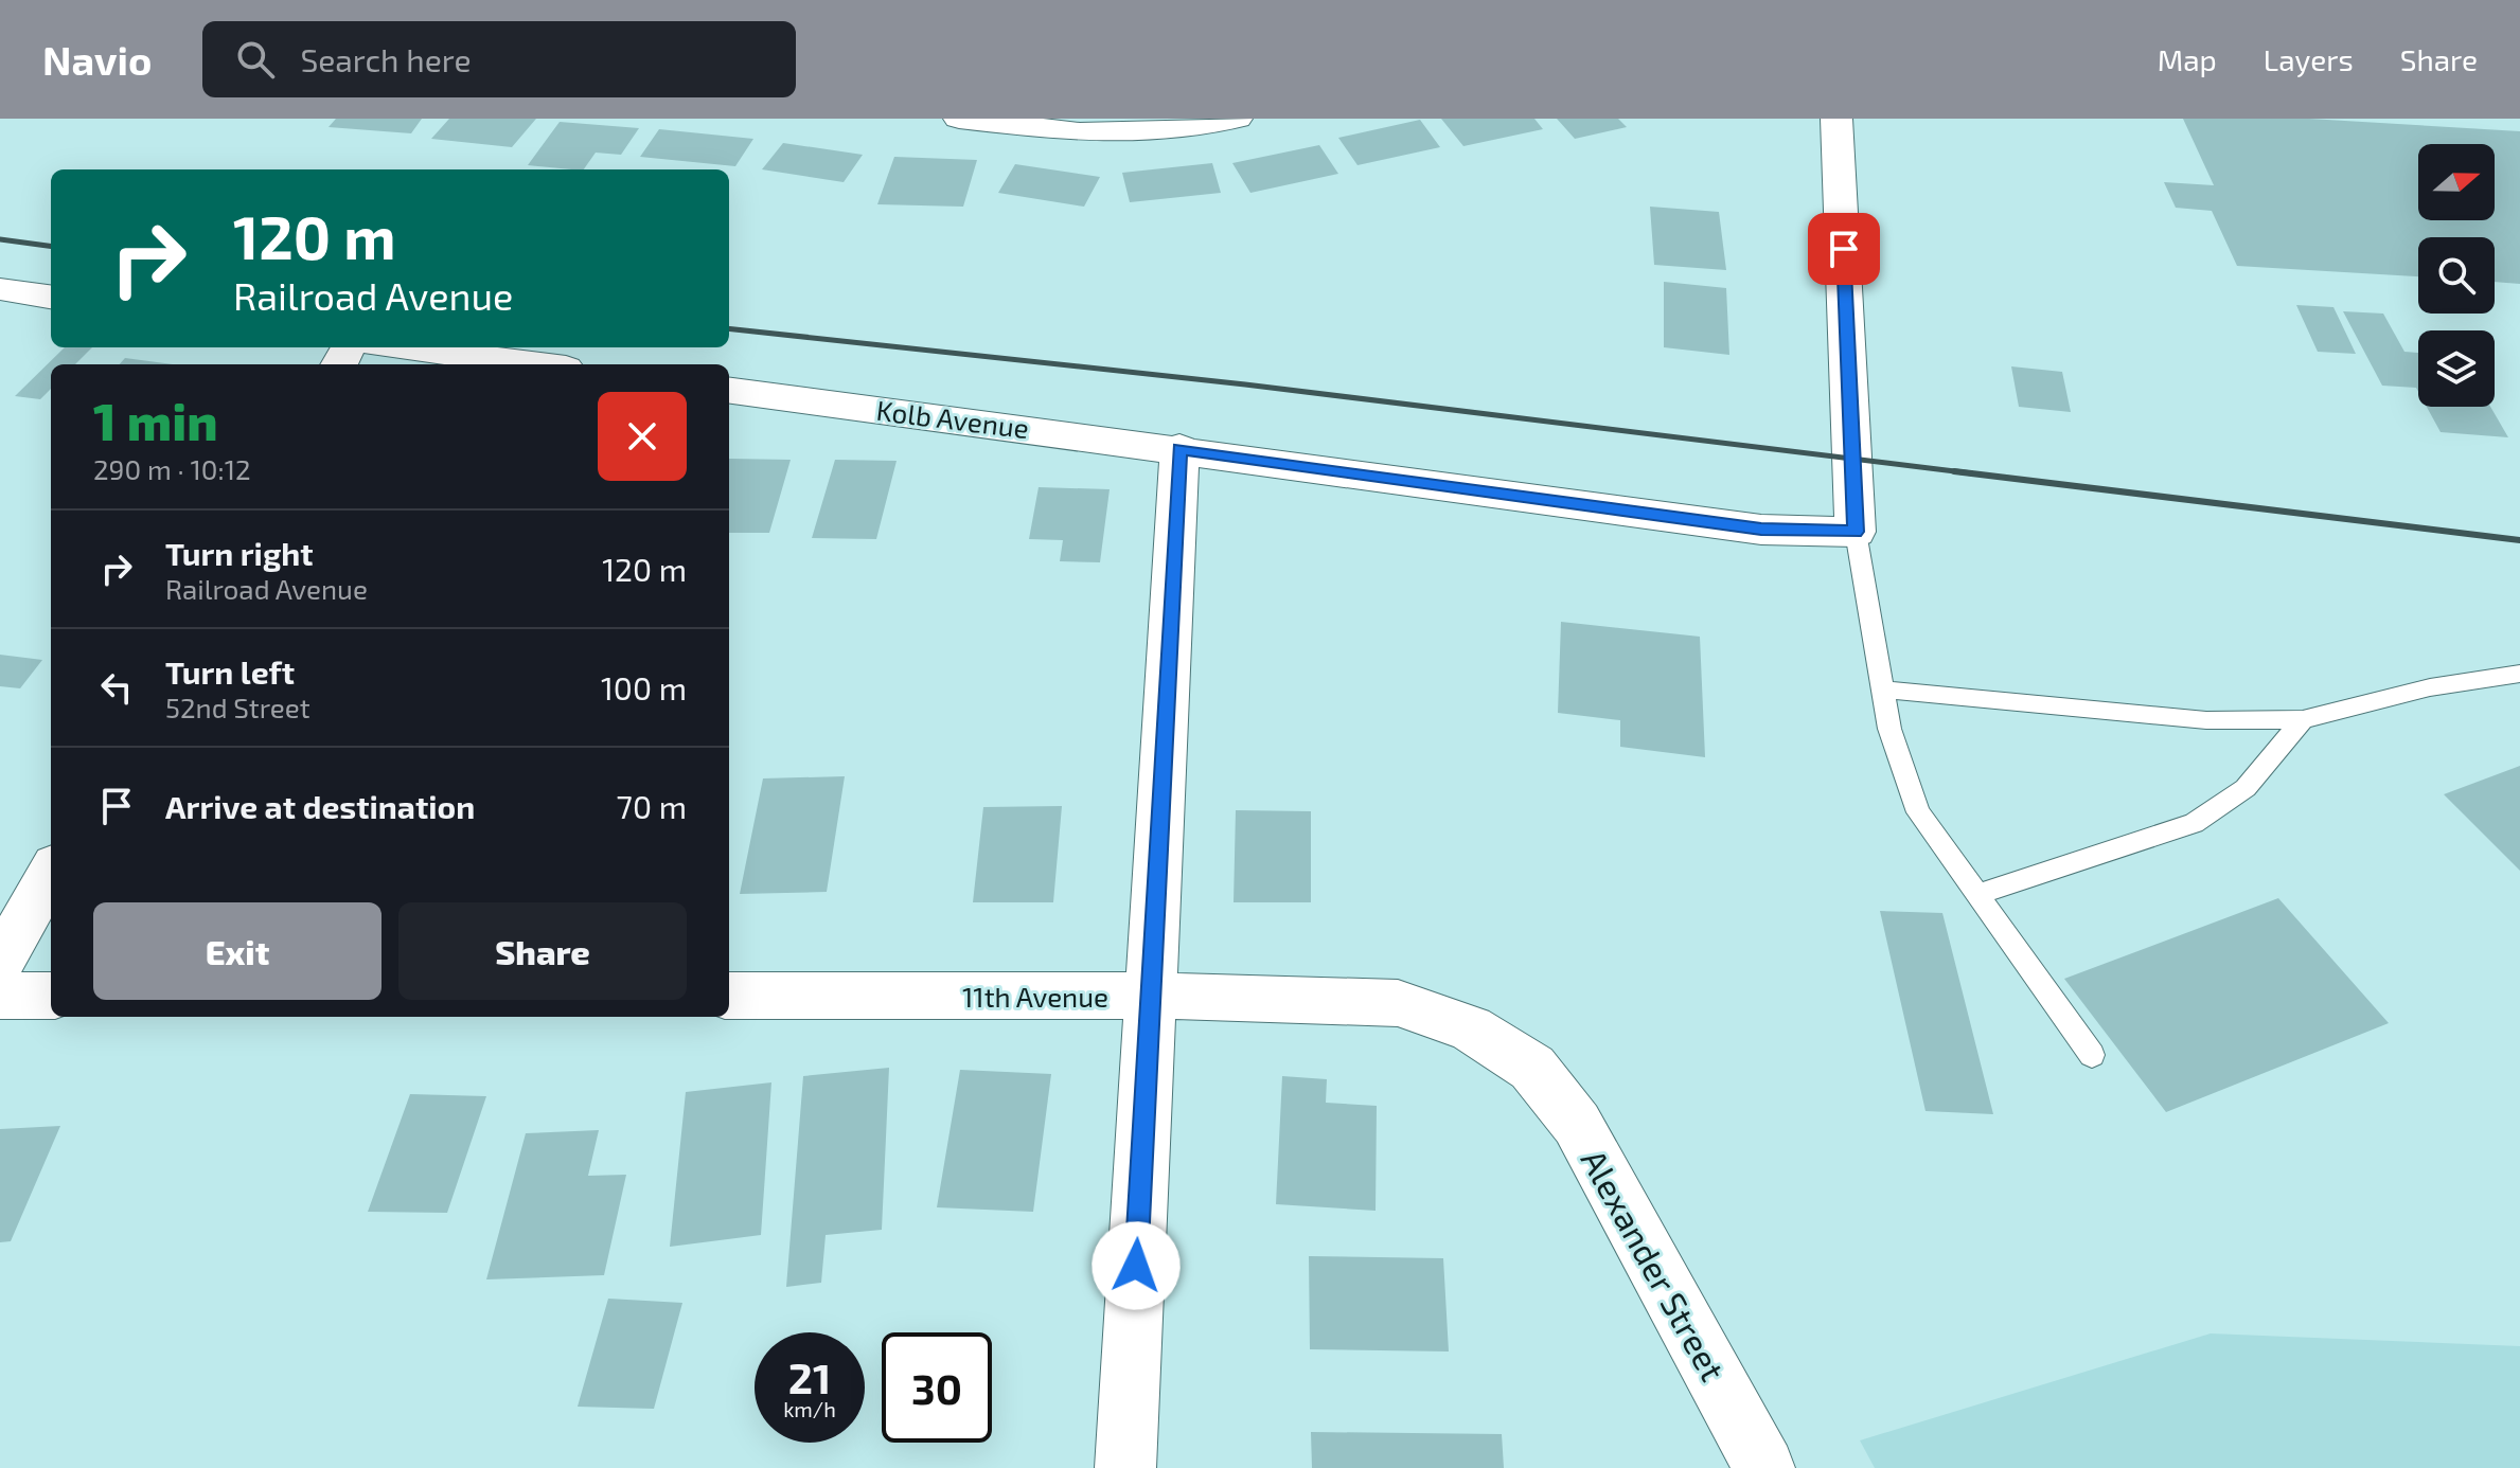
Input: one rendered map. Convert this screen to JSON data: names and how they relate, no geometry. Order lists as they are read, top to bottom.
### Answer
{
  "streets": {
    "street": ["Kolb Avenue", "11th Avenue", "Alexander Street"]
  },
  "crossings": [
    ["11th Avenue", "Alexander Street"]
  ],
  "north": "right",
  "page": {
    "header": "Navio",
    "search": "Search here",
    "nav": ["Map", "Layers", "Share"],
    "turn": ["120 m", "Railroad Avenue"],
    "heading": ["1 min", "290 m · 10:12"],
    "list": [
      {
        "name": "Turn right",
        "note": "Railroad Avenue",
        "value": "120 m"
      },
      {
        "name": "Turn left",
        "note": "52nd Street",
        "value": "100 m"
      },
      {
        "name": "Arrive at destination",
        "value": "70 m"
      }
    ],
    "buttons": ["Exit", "Share"],
    "speed": "21 km/h",
    "limit": "30"
  }
}
